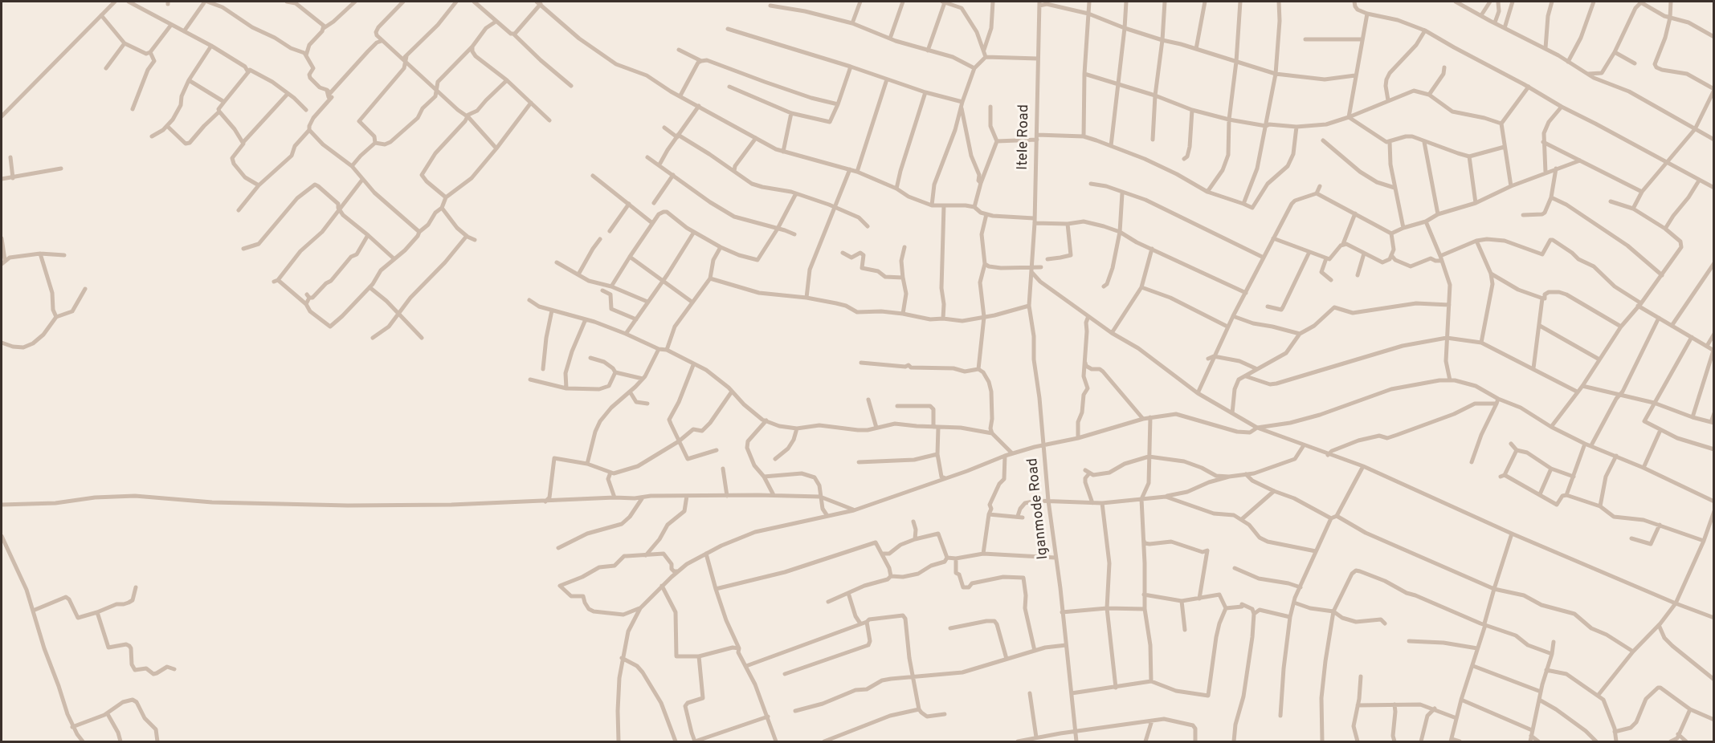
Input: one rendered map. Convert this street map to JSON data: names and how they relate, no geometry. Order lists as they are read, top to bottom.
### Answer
{
  "streets": {
    "street": ["Itele Road", "Iganmode Road"]
  },
  "crossings": [
    ["Itele Road", "Iganmode Road"]
  ]
}
